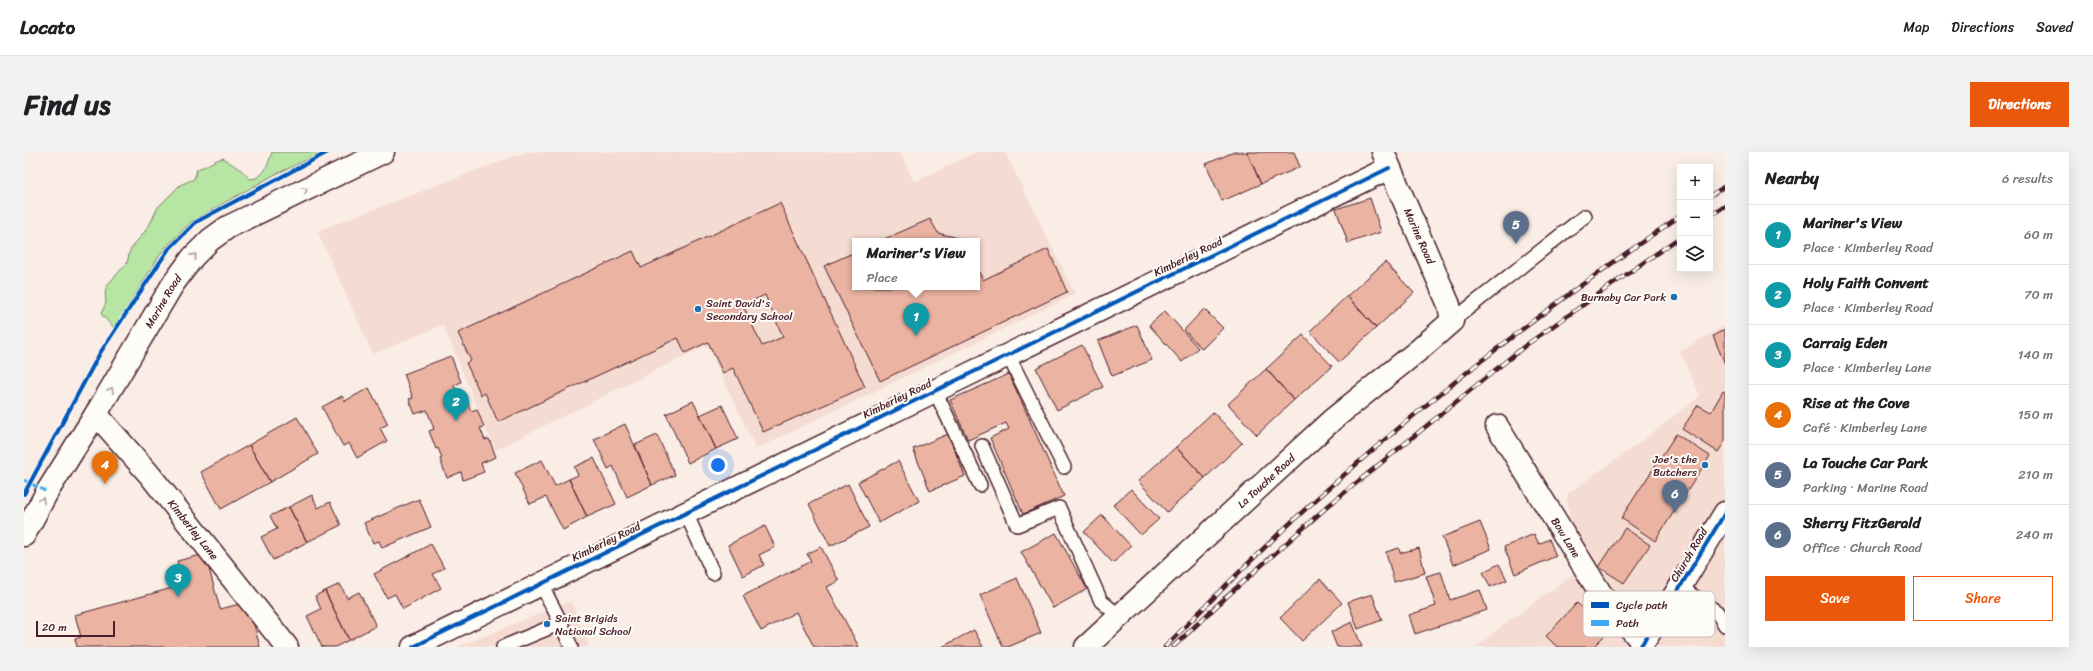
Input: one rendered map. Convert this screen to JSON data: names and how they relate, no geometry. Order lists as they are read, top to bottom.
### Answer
{
  "streets": {
    "street": [
      "Marine Road",
      "Kimberley Road",
      "La Touche Road",
      "Kimberley Lane",
      "Bow Lane",
      "Church Road"
    ]
  },
  "crossings": [
    ["Marine Road", "Kimberley Road"],
    ["Marine Road", "La Touche Road"],
    ["Marine Road", "Kimberley Lane"]
  ],
  "one_way": ["Marine Road"],
  "places": [
    "Burnaby Car Park",
    "Saint David's Secondary School",
    "Joe's the Butchers",
    "Saint Brigids National School"
  ],
  "legend": ["Cycle path", "Path"],
  "scale_bar": "20 m",
  "page": {
    "header": "Locato",
    "nav": ["Map", "Directions", "Saved"],
    "title": "Find us",
    "buttons": [
      "Directions",
      ["Save", "Share"]
    ],
    "heading": ["Nearby", "6 results"],
    "map_buttons": ["+", "−"],
    "list": [
      {
        "mark": "1",
        "name": "Mariner's View",
        "note": "Place · Kimberley Road",
        "value": "60 m"
      },
      {
        "mark": "2",
        "name": "Holy Faith Convent",
        "note": "Place · Kimberley Road",
        "value": "70 m"
      },
      {
        "mark": "3",
        "name": "Carraig Eden",
        "note": "Place · Kimberley Lane",
        "value": "140 m"
      },
      {
        "mark": "4",
        "name": "Rise at the Cove",
        "note": "Café · Kimberley Lane",
        "value": "150 m"
      },
      {
        "mark": "5",
        "name": "La Touche Car Park",
        "note": "Parking · Marine Road",
        "value": "210 m"
      },
      {
        "mark": "6",
        "name": "Sherry FitzGerald",
        "note": "Office · Church Road",
        "value": "240 m"
      }
    ],
    "pins": [
      "5",
      "1",
      "2",
      "4",
      "6",
      "3"
    ],
    "popup": ["Mariner's View", "Place"],
    "scale": "20 m"
  }
}
